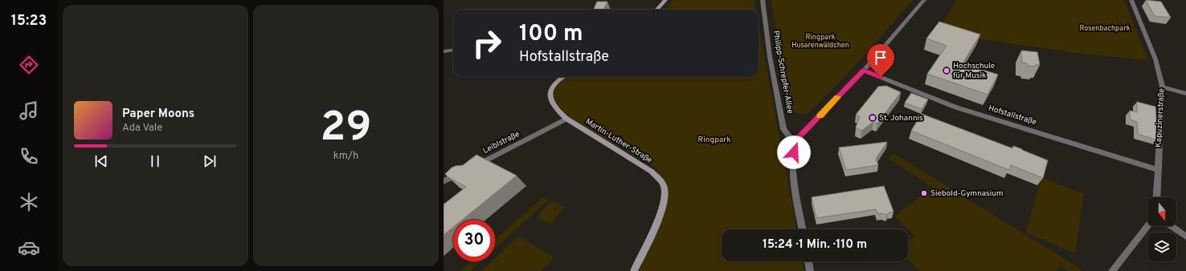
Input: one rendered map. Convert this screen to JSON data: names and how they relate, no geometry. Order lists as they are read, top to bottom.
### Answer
{
  "streets": {
    "main road": ["Martin-Luther-Straße"],
    "street": [
      "Philipp-Schrepfer-Allee",
      "Hofstallstraße",
      "Kapuzinerstraße",
      "Leiblstraße"
    ]
  },
  "crossings": [
    ["Hofstallstraße", "Kapuzinerstraße"],
    ["Martin-Luther-Straße", "Leiblstraße"]
  ],
  "parks": ["Rosenbachpark", "Ringpark Husarenwäldchen", "Ringpark"],
  "places": ["Hochschule für Musik", "St. Johannis", "Siebold-Gymnasium"],
  "north": "bottom",
  "page": {
    "tabs": "15:23",
    "tile": ["29", "km/h"],
    "turn": ["100 m", "Hofstallstraße"],
    "song": ["Paper Moons", "Ada Vale"],
    "limit": "30",
    "trip": "15:24 · 1 Min. · 110 m"
  }
}
